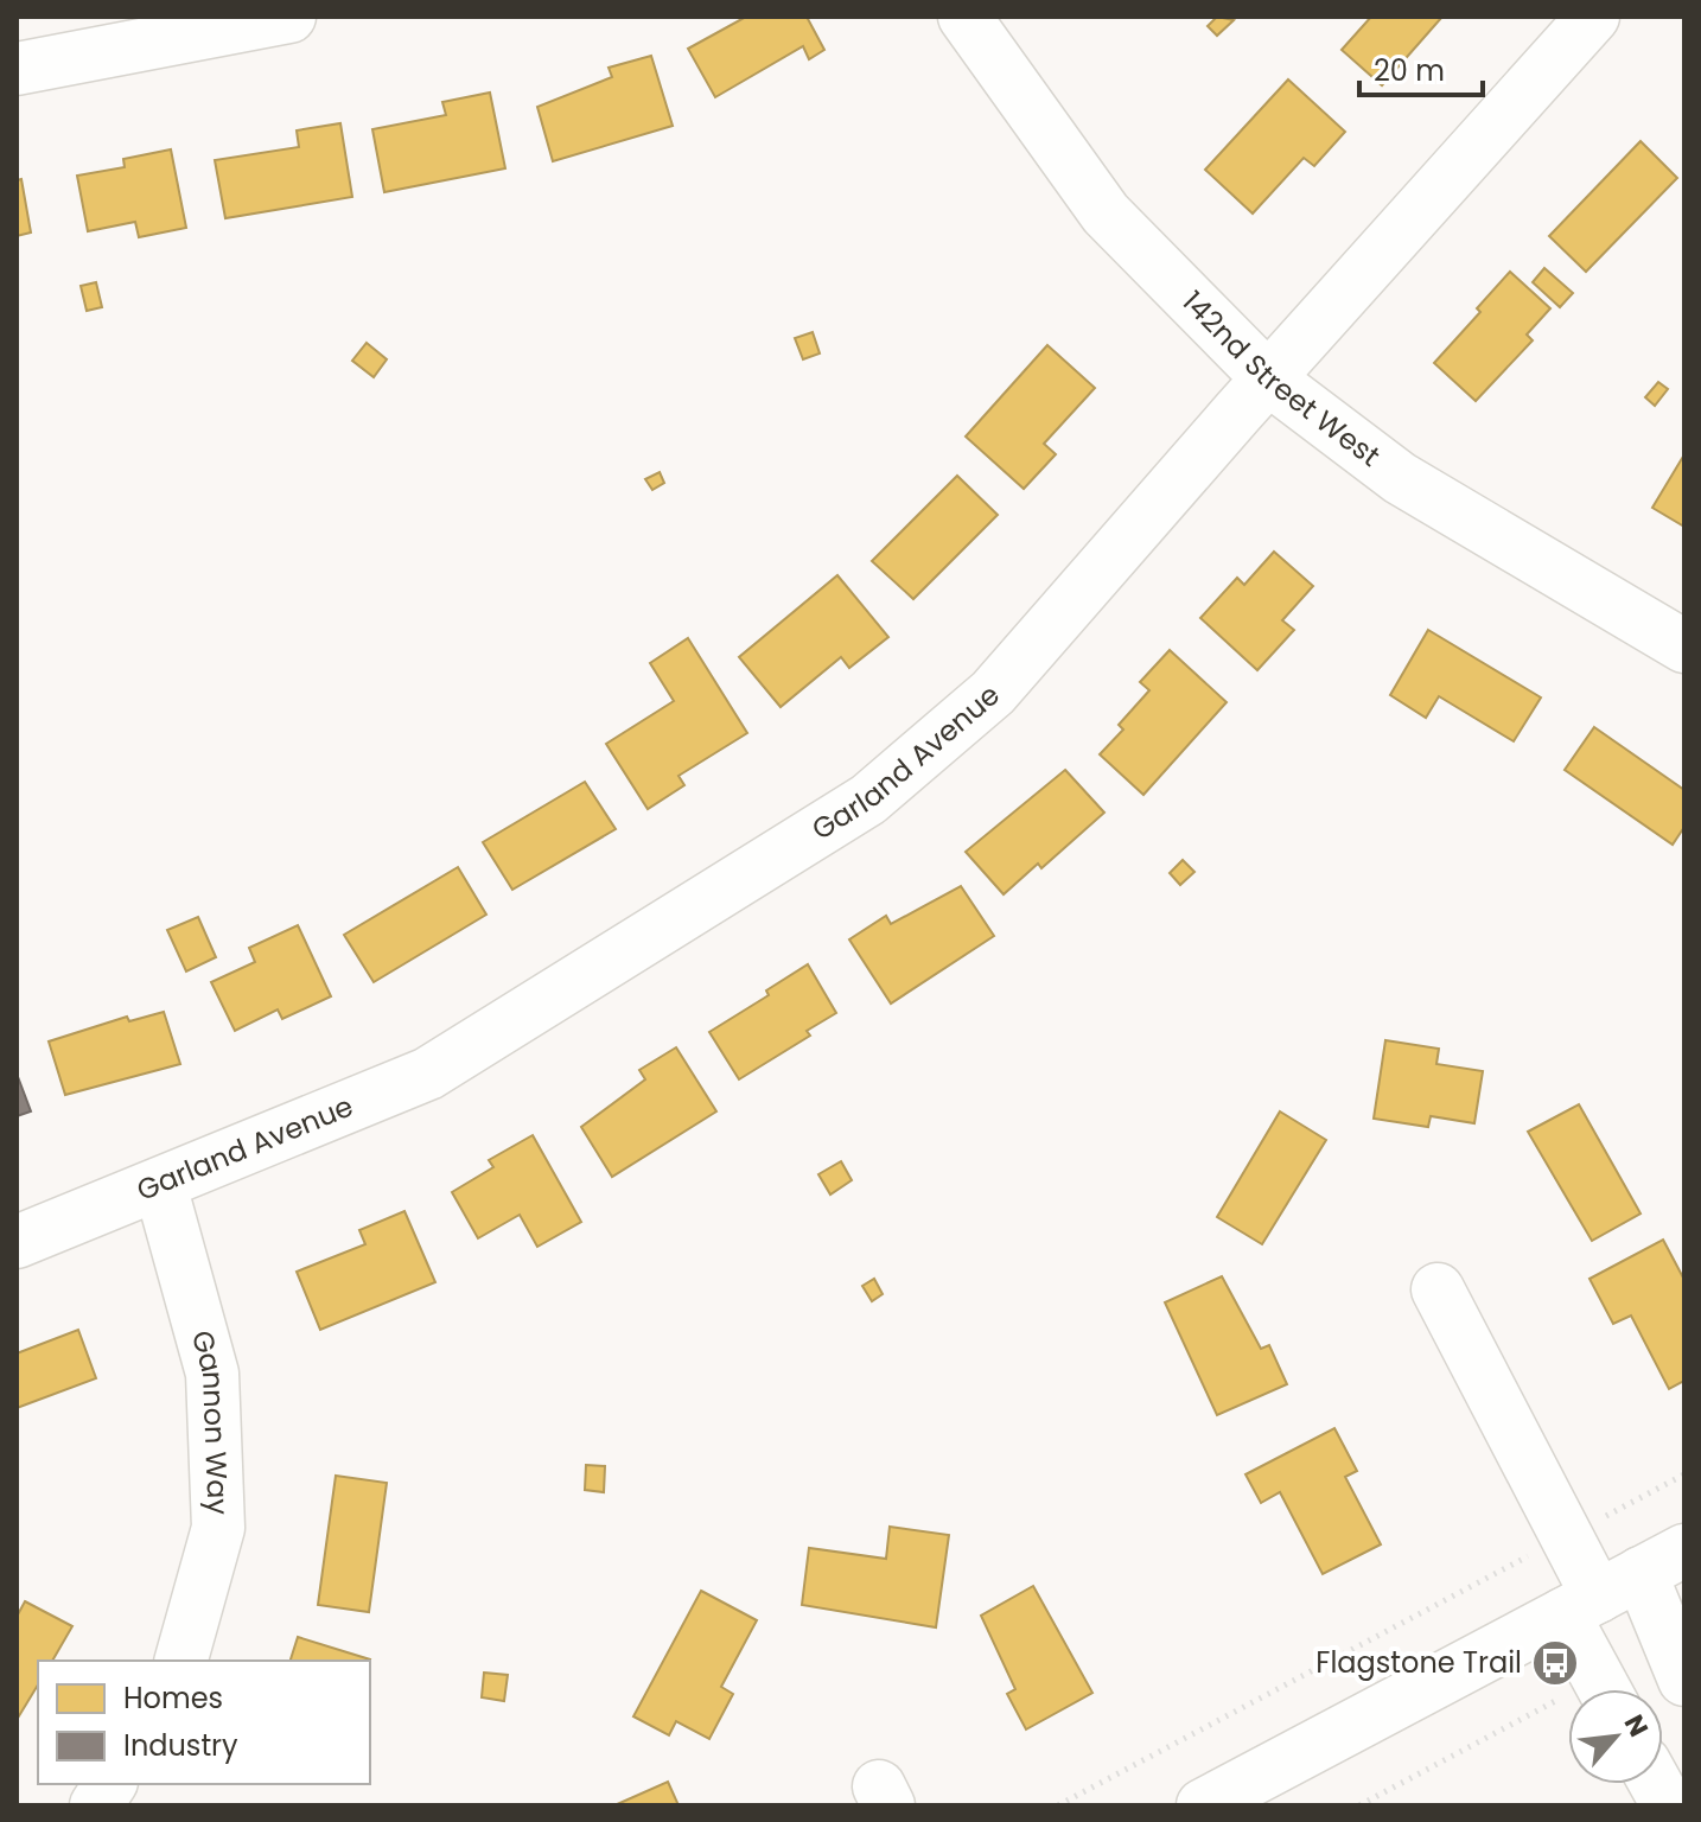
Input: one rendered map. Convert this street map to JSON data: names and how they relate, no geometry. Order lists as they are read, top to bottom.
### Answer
{
  "streets": {
    "street": ["142nd Street West", "Garland Avenue", "Gannon Way"]
  },
  "crossings": [
    ["142nd Street West", "Garland Avenue"],
    ["Garland Avenue", "Gannon Way"]
  ],
  "places": {
    "bus stop": ["Flagstone Trail"]
  },
  "legend": ["Homes", "Industry"],
  "scale_bar": "20 m",
  "north": "top right"
}
